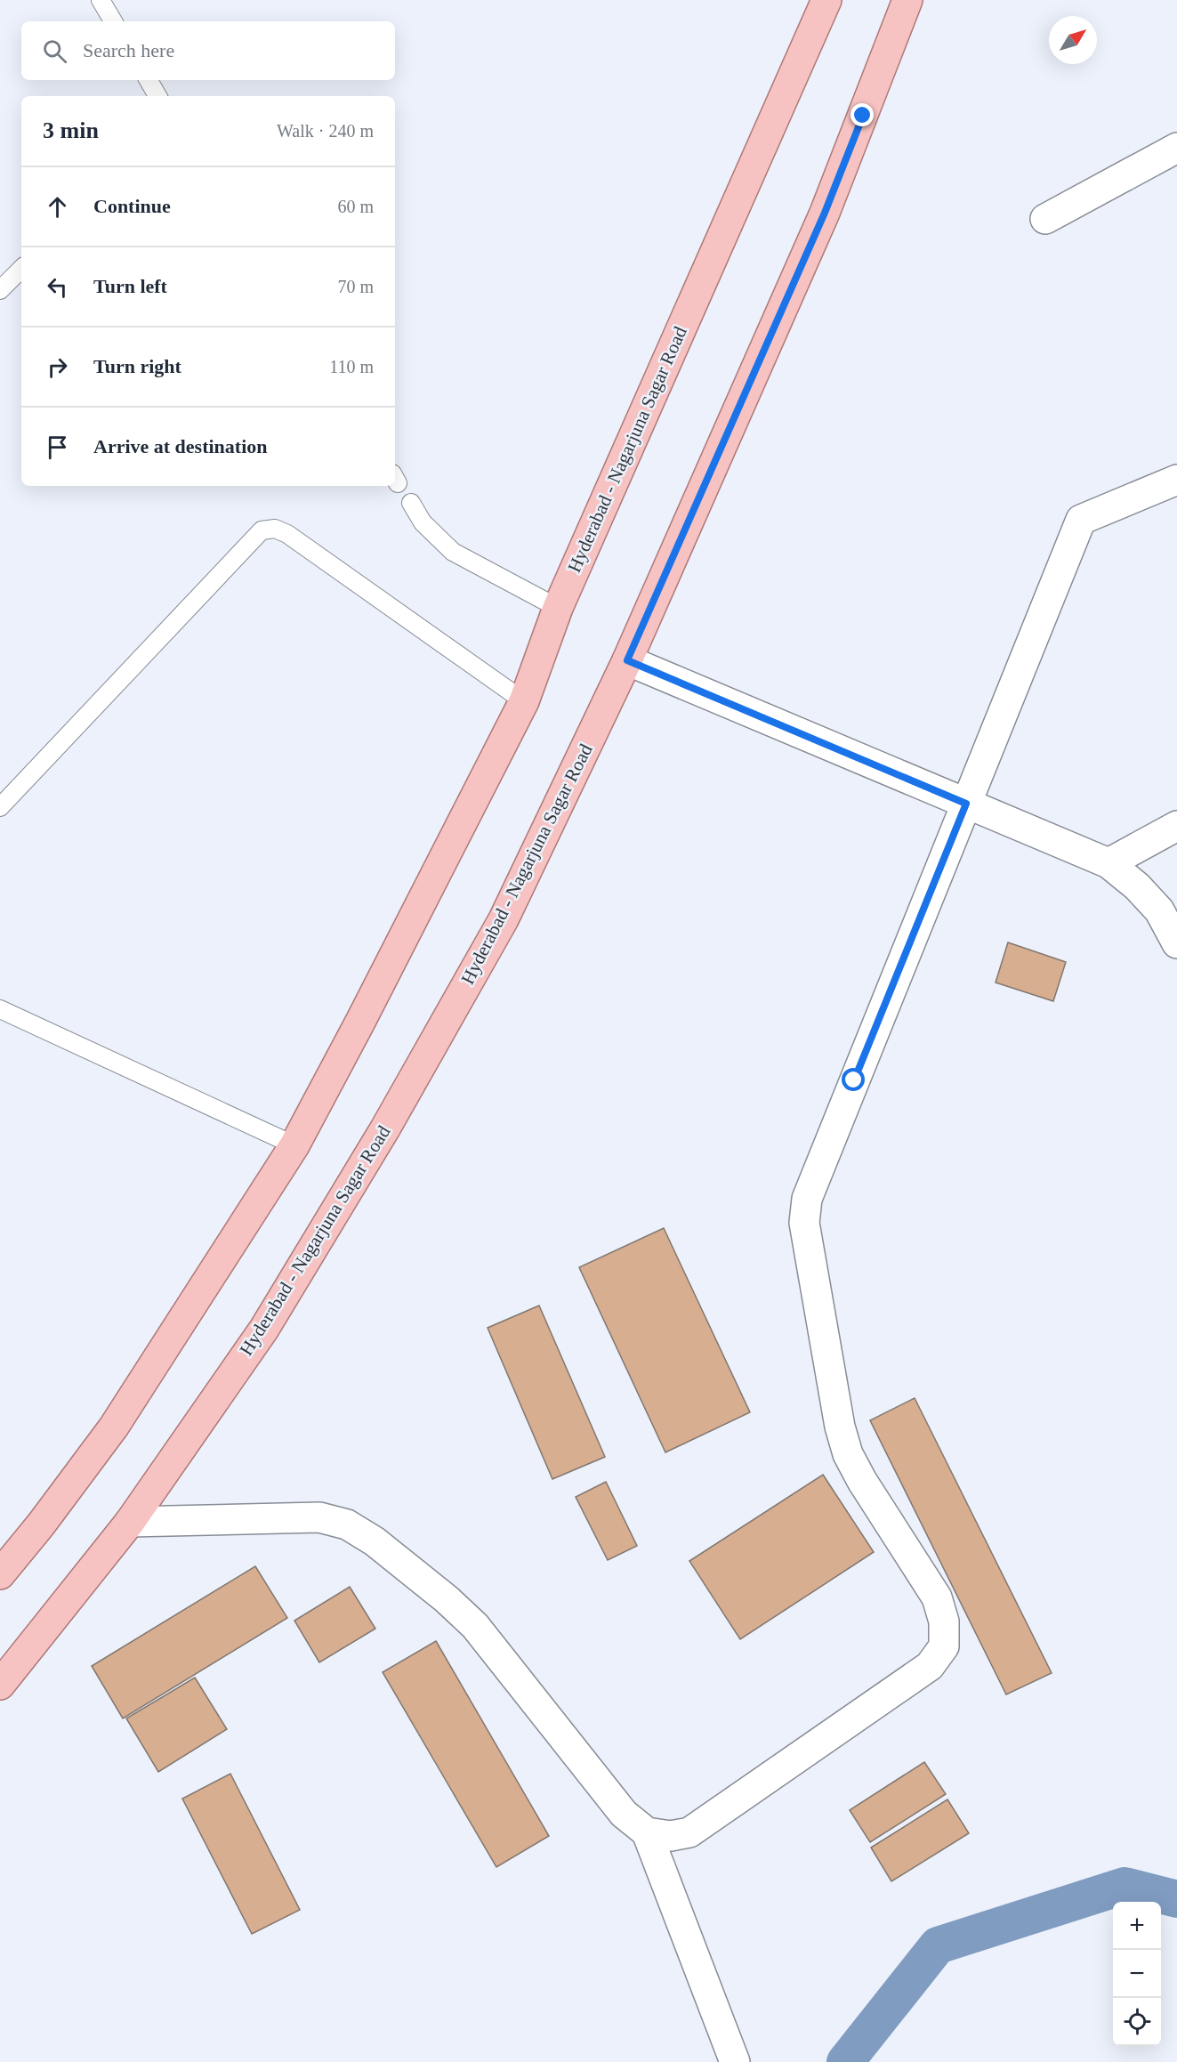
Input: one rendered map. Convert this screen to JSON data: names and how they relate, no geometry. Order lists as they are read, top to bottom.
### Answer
{
  "streets": {
    "main road": ["Hyderabad - Nagarjuna Sagar Road"]
  },
  "north": "top right",
  "page": {
    "search": "Search here",
    "heading": ["3 min", "Walk · 240 m"],
    "list": [
      ["Continue", "60 m"],
      ["Turn left", "70 m"],
      ["Turn right", "110 m"],
      "Arrive at destination"
    ],
    "map_buttons": ["+", "−"]
  }
}
